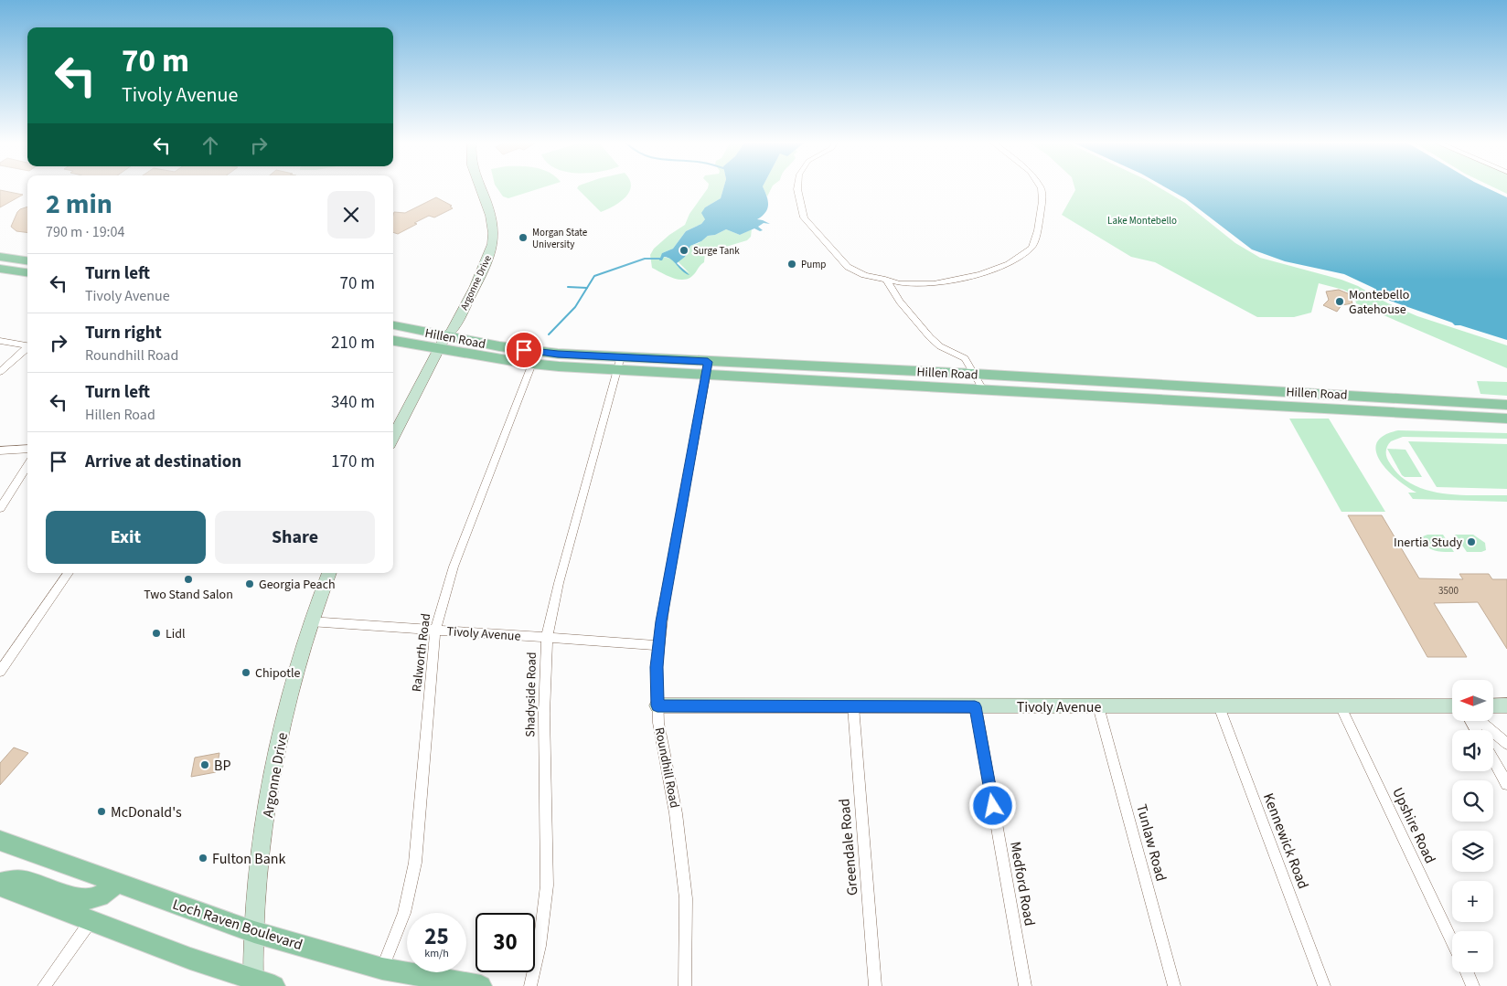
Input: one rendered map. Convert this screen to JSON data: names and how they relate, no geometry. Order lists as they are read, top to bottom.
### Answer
{
  "streets": {
    "main road": [
      "Argonne Drive",
      "Hillen Road",
      "Tivoly Avenue",
      "Loch Raven Boulevard"
    ],
    "street": [
      "Ralworth Road",
      "Shadyside Road",
      "Roundhill Road",
      "Upshire Road",
      "Kennewick Road",
      "Tunlaw Road",
      "Greendale Road",
      "Medford Road"
    ]
  },
  "crossings": [
    ["Argonne Drive", "Hillen Road"],
    ["Argonne Drive", "Tivoly Avenue"],
    ["Argonne Drive", "Loch Raven Boulevard"],
    ["Hillen Road", "Ralworth Road"],
    ["Hillen Road", "Shadyside Road"],
    ["Hillen Road", "Roundhill Road"],
    ["Tivoly Avenue", "Ralworth Road"],
    ["Tivoly Avenue", "Shadyside Road"],
    ["Tivoly Avenue", "Roundhill Road"],
    ["Tivoly Avenue", "Upshire Road"],
    ["Tivoly Avenue", "Kennewick Road"],
    ["Tivoly Avenue", "Tunlaw Road"],
    ["Tivoly Avenue", "Greendale Road"],
    ["Tivoly Avenue", "Medford Road"],
    ["Ralworth Road", "Loch Raven Boulevard"]
  ],
  "parks": ["Lake Montebello"],
  "places": [
    "Morgan State University",
    "Surge Tank",
    "Pump",
    "Montebello Gatehouse",
    "Inertia Study",
    "Two Stand Salon",
    "Georgia Peach",
    "Lidl",
    "Chipotle",
    "BP",
    "McDonald's",
    "Fulton Bank"
  ],
  "house_numbers": ["3500"],
  "north": "left",
  "page": {
    "turn": ["70 m", "Tivoly Avenue"],
    "heading": ["2 min", "790 m · 19:04"],
    "list": [
      {
        "name": "Turn left",
        "note": "Tivoly Avenue",
        "value": "70 m"
      },
      {
        "name": "Turn right",
        "note": "Roundhill Road",
        "value": "210 m"
      },
      {
        "name": "Turn left",
        "note": "Hillen Road",
        "value": "340 m"
      },
      {
        "name": "Arrive at destination",
        "value": "170 m"
      }
    ],
    "buttons": ["Exit", "Share"],
    "map_buttons": ["+", "−"],
    "speed": "25 km/h",
    "limit": "30"
  }
}
